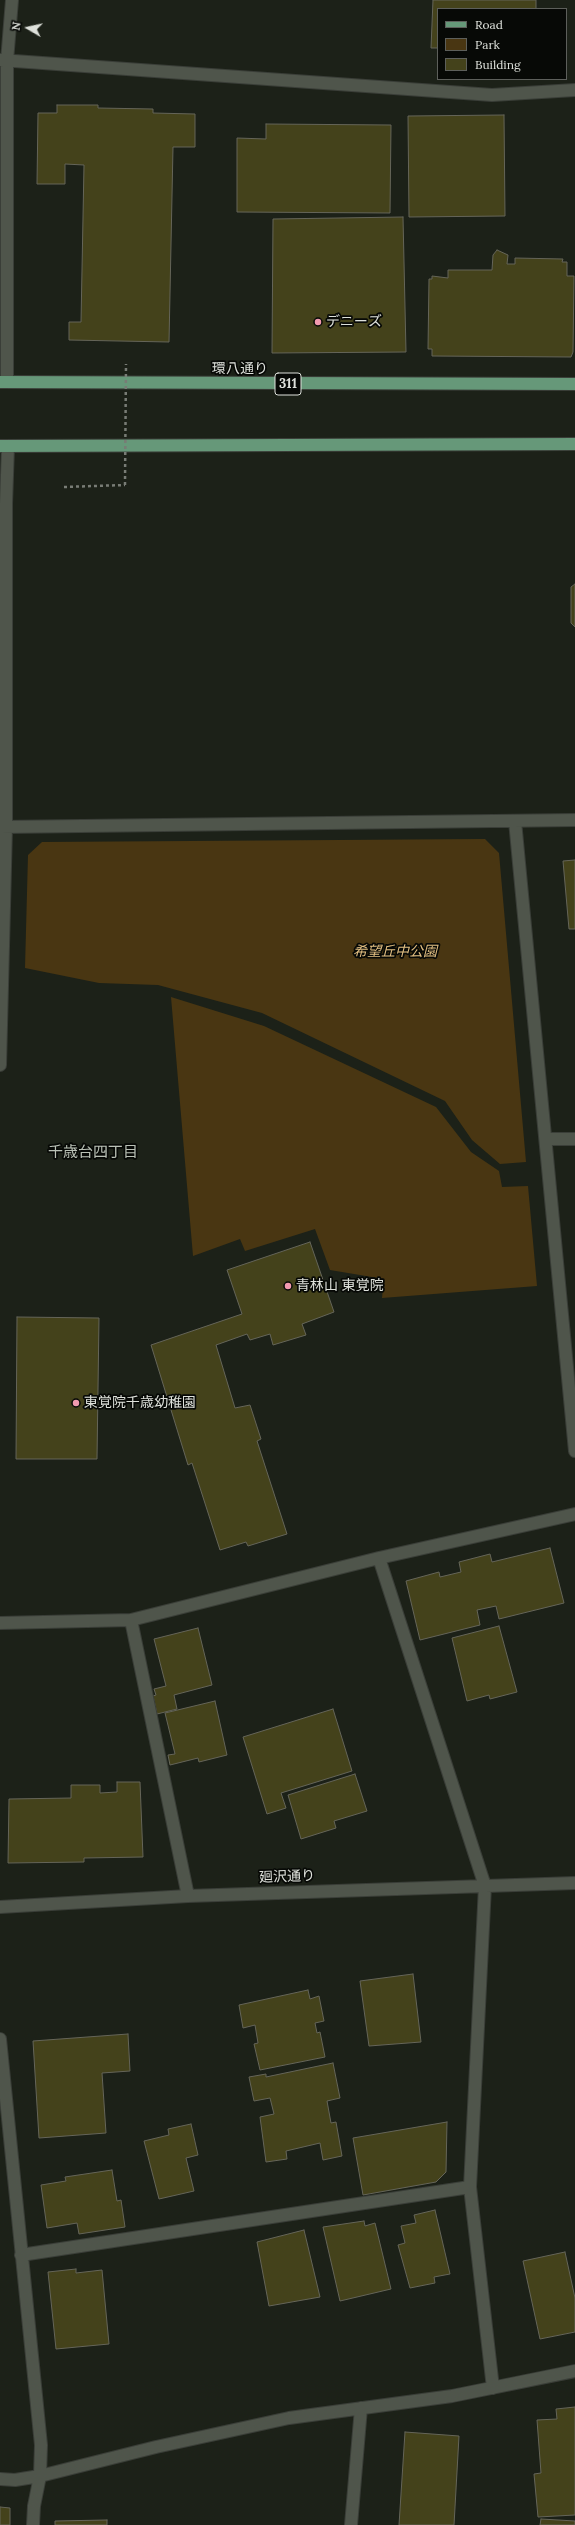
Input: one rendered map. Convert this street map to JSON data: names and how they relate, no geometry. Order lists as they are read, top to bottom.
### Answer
{
  "streets": {
    "main road": ["環八通り", "311"],
    "street": ["廻沢通り"]
  },
  "districts": ["千歳台四丁目"],
  "parks": ["希望丘中公園"],
  "places": ["デニーズ", "青林山 東覚院", "東覚院千歳幼稚園"],
  "legend": ["Road", "Park", "Building"],
  "north": "left"
}
